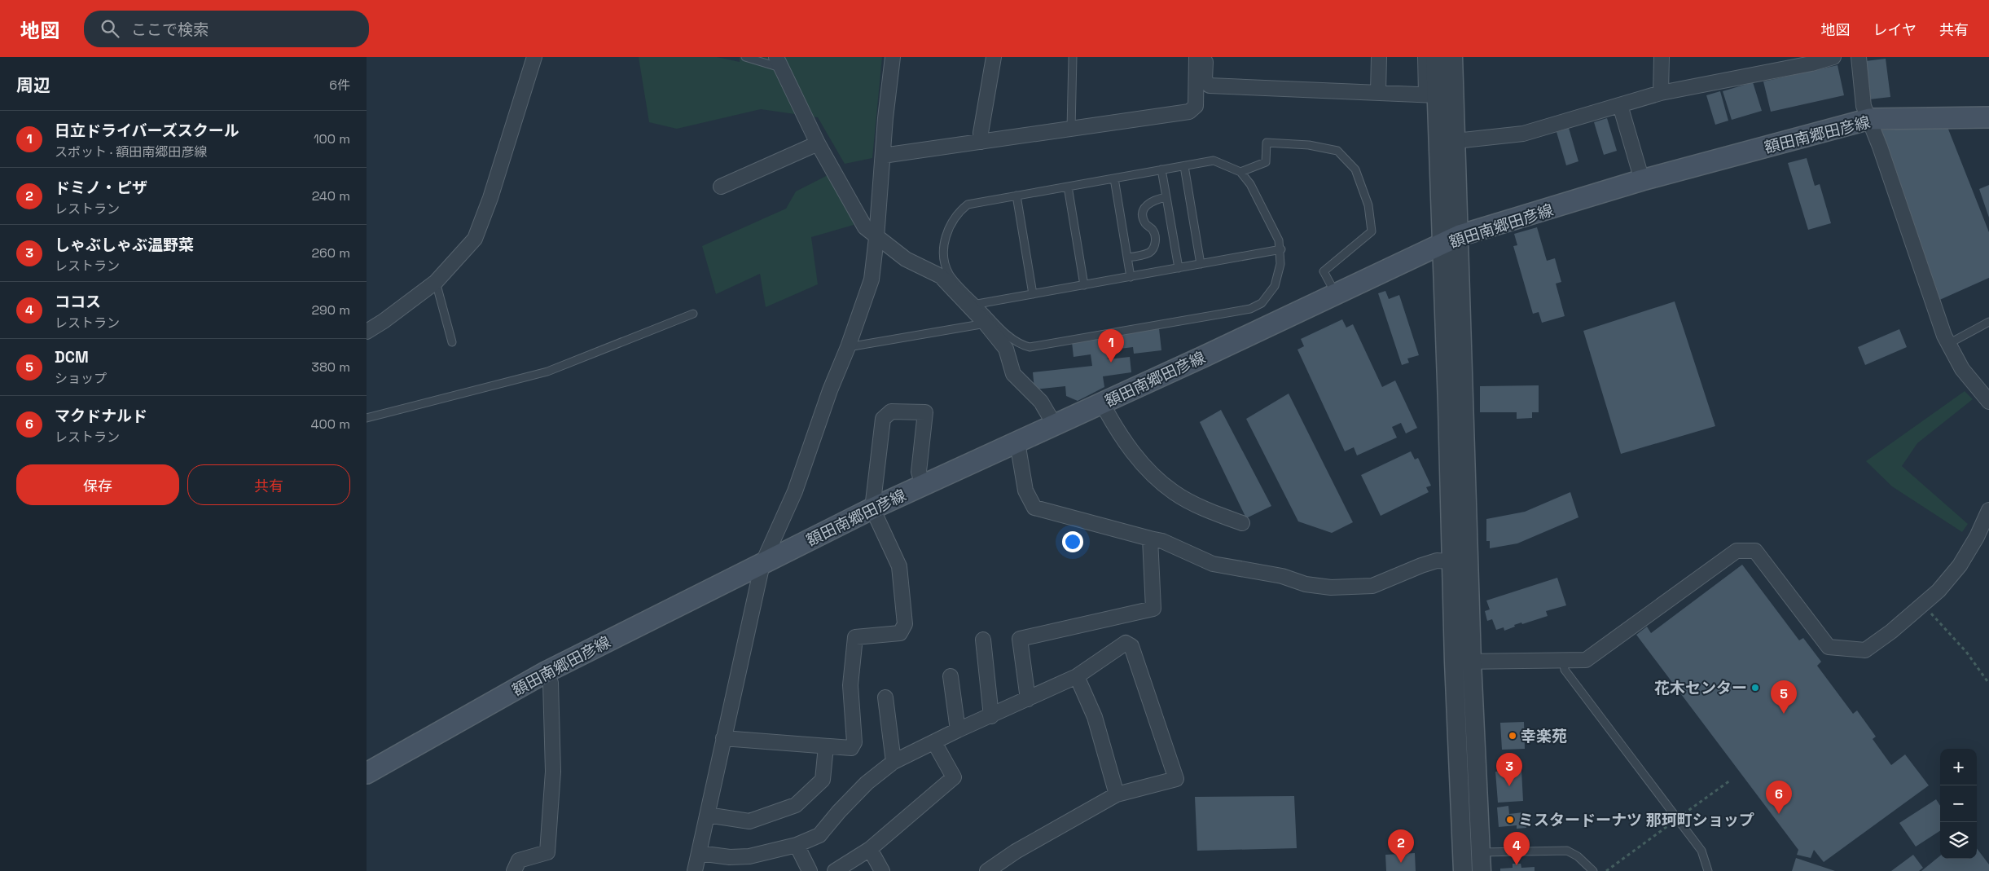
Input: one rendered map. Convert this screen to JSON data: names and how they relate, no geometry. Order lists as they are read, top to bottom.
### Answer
{
  "streets": {
    "main road": ["額田南郷田彦線"]
  },
  "places": ["花木センター", "幸楽苑", "ミスタードーナツ 那珂町ショップ"],
  "page": {
    "header": "地図",
    "search": "ここで検索",
    "nav": ["地図", "レイヤ", "共有"],
    "heading": ["周辺", "6件"],
    "list": [
      {
        "mark": "1",
        "name": "日立ドライバーズスクール",
        "note": "スポット · 額田南郷田彦線",
        "value": "100 m"
      },
      {
        "mark": "2",
        "name": "ドミノ・ピザ",
        "note": "レストラン",
        "value": "240 m"
      },
      {
        "mark": "3",
        "name": "しゃぶしゃぶ温野菜",
        "note": "レストラン",
        "value": "260 m"
      },
      {
        "mark": "4",
        "name": "ココス",
        "note": "レストラン",
        "value": "290 m"
      },
      {
        "mark": "5",
        "name": "DCM",
        "note": "ショップ",
        "value": "380 m"
      },
      {
        "mark": "6",
        "name": "マクドナルド",
        "note": "レストラン",
        "value": "400 m"
      }
    ],
    "pins": [
      "1",
      "5",
      "3",
      "6",
      "2",
      "4"
    ],
    "buttons": ["保存", "共有"],
    "map_buttons": ["+", "−"]
  }
}
